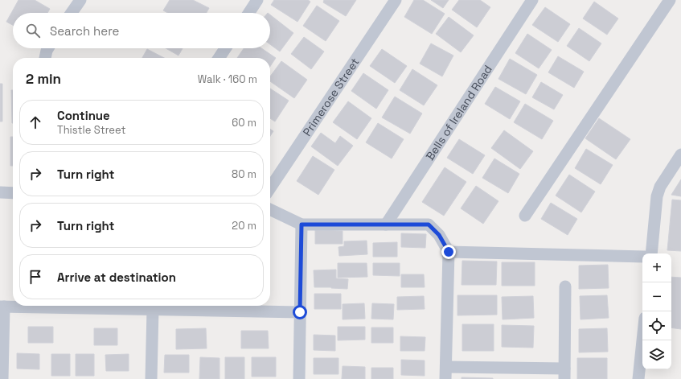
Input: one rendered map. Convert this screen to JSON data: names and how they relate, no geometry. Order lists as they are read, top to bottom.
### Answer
{
  "streets": {
    "street": ["Primerose Street", "Bells of Ireland Road"]
  },
  "page": {
    "search": "Search here",
    "heading": ["2 min", "Walk · 160 m"],
    "list": [
      ["Continue", "Thistle Street", "60 m"],
      ["Turn right", "80 m"],
      ["Turn right", "20 m"],
      "Arrive at destination"
    ],
    "map_buttons": ["+", "−"]
  }
}
